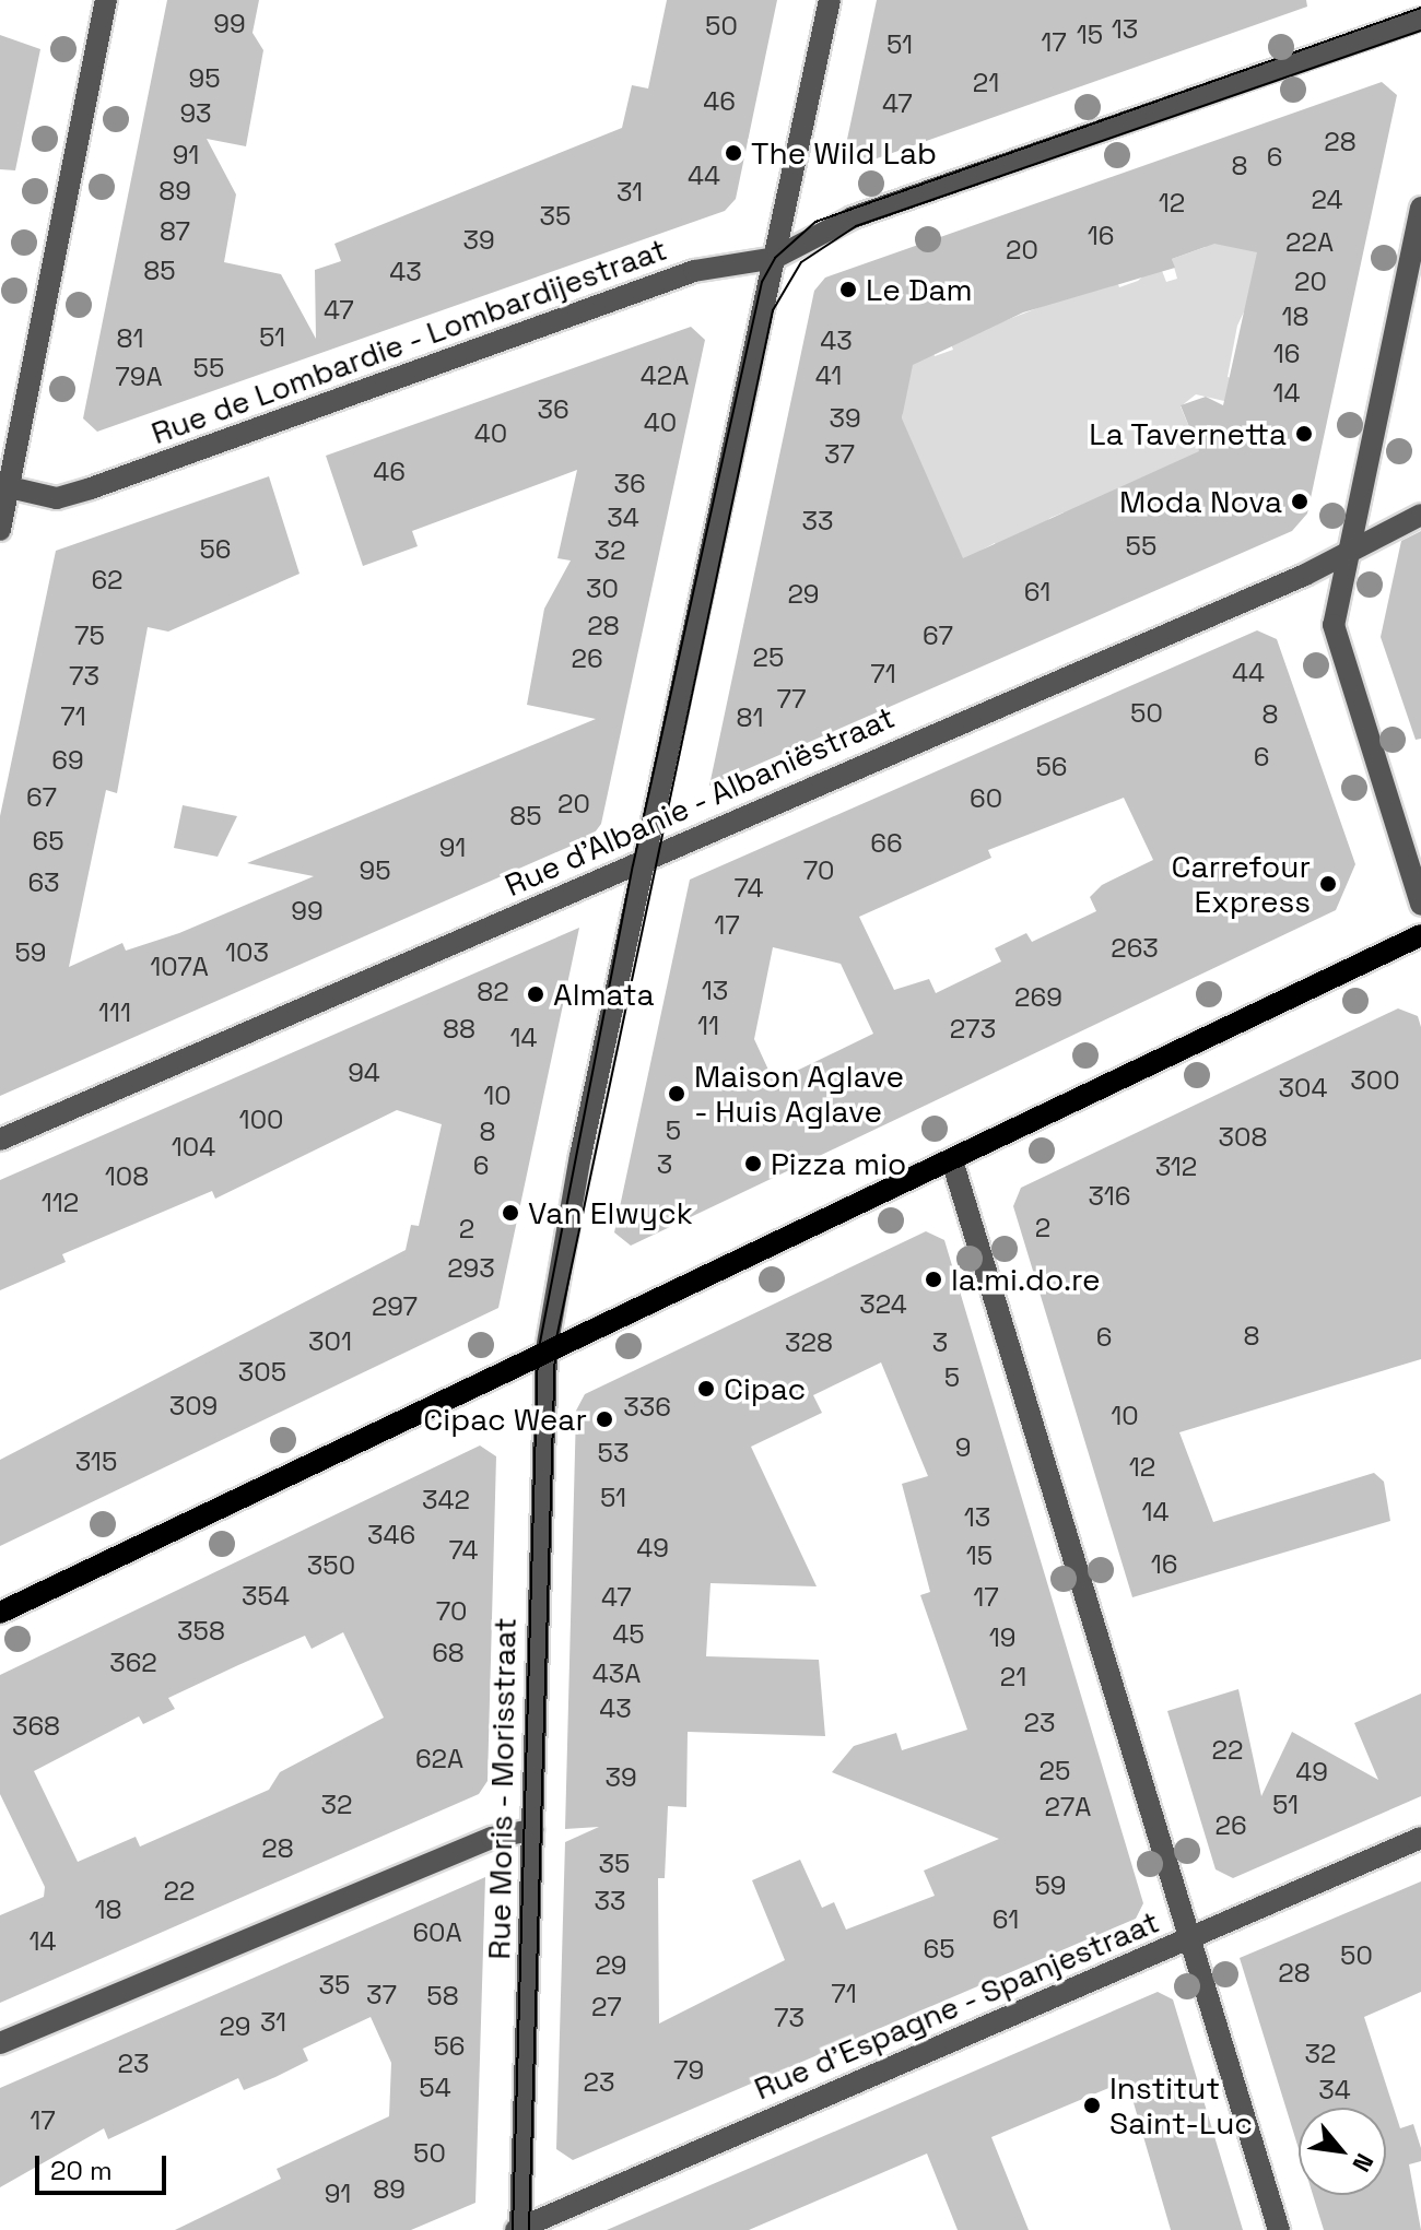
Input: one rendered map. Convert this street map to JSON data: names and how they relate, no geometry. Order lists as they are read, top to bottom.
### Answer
{
  "streets": {
    "street": [
      "Rue de Lombardie - Lombardijestraat",
      "Rue d'Albanie - Albaniëstraat",
      "Rue Moris - Morisstraat",
      "Rue d'Espagne - Spanjestraat"
    ]
  },
  "crossings": [
    ["Rue de Lombardie - Lombardijestraat", "Rue Moris - Morisstraat"],
    ["Rue d'Albanie - Albaniëstraat", "Rue Moris - Morisstraat"],
    ["Rue Moris - Morisstraat", "Rue d'Espagne - Spanjestraat"]
  ],
  "places": [
    "The Wild Lab",
    "Le Dam",
    "La Tavernetta",
    "Moda Nova",
    "Carrefour Express",
    "Almata",
    "Maison Aglave - Huis Aglave",
    "Pizza mio",
    "Van Elwyck",
    "la.mi.do.re",
    "Cipac",
    "Cipac Wear",
    "Institut Saint-Luc"
  ],
  "house_numbers": [
    "99",
    "50",
    "13",
    "15",
    "17",
    "51",
    "95",
    "21",
    "46",
    "47",
    "93",
    "28",
    "91",
    "6",
    "8",
    "44",
    "89",
    "31",
    "24",
    "12",
    "35",
    "87",
    "16",
    "39",
    "22A",
    "20",
    "85",
    "43",
    "20",
    "47",
    "18",
    "51",
    "81",
    "43",
    "16",
    "55",
    "42A",
    "41",
    "79A",
    "14",
    "36",
    "39",
    "40",
    "40",
    "37",
    "46",
    "36",
    "34",
    "33",
    "55",
    "56",
    "32",
    "62",
    "30",
    "61",
    "29",
    "28",
    "75",
    "67",
    "25",
    "26",
    "44",
    "71",
    "73",
    "77",
    "50",
    "8",
    "71",
    "81",
    "6",
    "69",
    "56",
    "67",
    "60",
    "20",
    "85",
    "65",
    "66",
    "91",
    "95",
    "70",
    "63",
    "74",
    "99",
    "17",
    "263",
    "59",
    "103",
    "107A",
    "13",
    "82",
    "269",
    "111",
    "11",
    "88",
    "273",
    "14",
    "94",
    "300",
    "304",
    "10",
    "100",
    "5",
    "8",
    "308",
    "104",
    "3",
    "6",
    "312",
    "108",
    "316",
    "112",
    "2",
    "2",
    "293",
    "324",
    "297",
    "8",
    "6",
    "301",
    "328",
    "3",
    "305",
    "5",
    "309",
    "336",
    "10",
    "9",
    "53",
    "315",
    "12",
    "51",
    "342",
    "14",
    "13",
    "346",
    "49",
    "74",
    "15",
    "16",
    "350",
    "354",
    "47",
    "17",
    "70",
    "358",
    "45",
    "19",
    "68",
    "362",
    "43A",
    "21",
    "43",
    "23",
    "368",
    "22",
    "62A",
    "25",
    "49",
    "39",
    "32",
    "51",
    "27A",
    "26",
    "28",
    "35",
    "59",
    "22",
    "33",
    "18",
    "61",
    "60A",
    "14",
    "65",
    "50",
    "29",
    "28",
    "35",
    "71",
    "37",
    "58",
    "27",
    "73",
    "31",
    "29",
    "56",
    "32",
    "23",
    "79",
    "23",
    "54",
    "34",
    "17",
    "50",
    "89",
    "91"
  ],
  "scale_bar": "20 m",
  "north": "bottom right"
}
